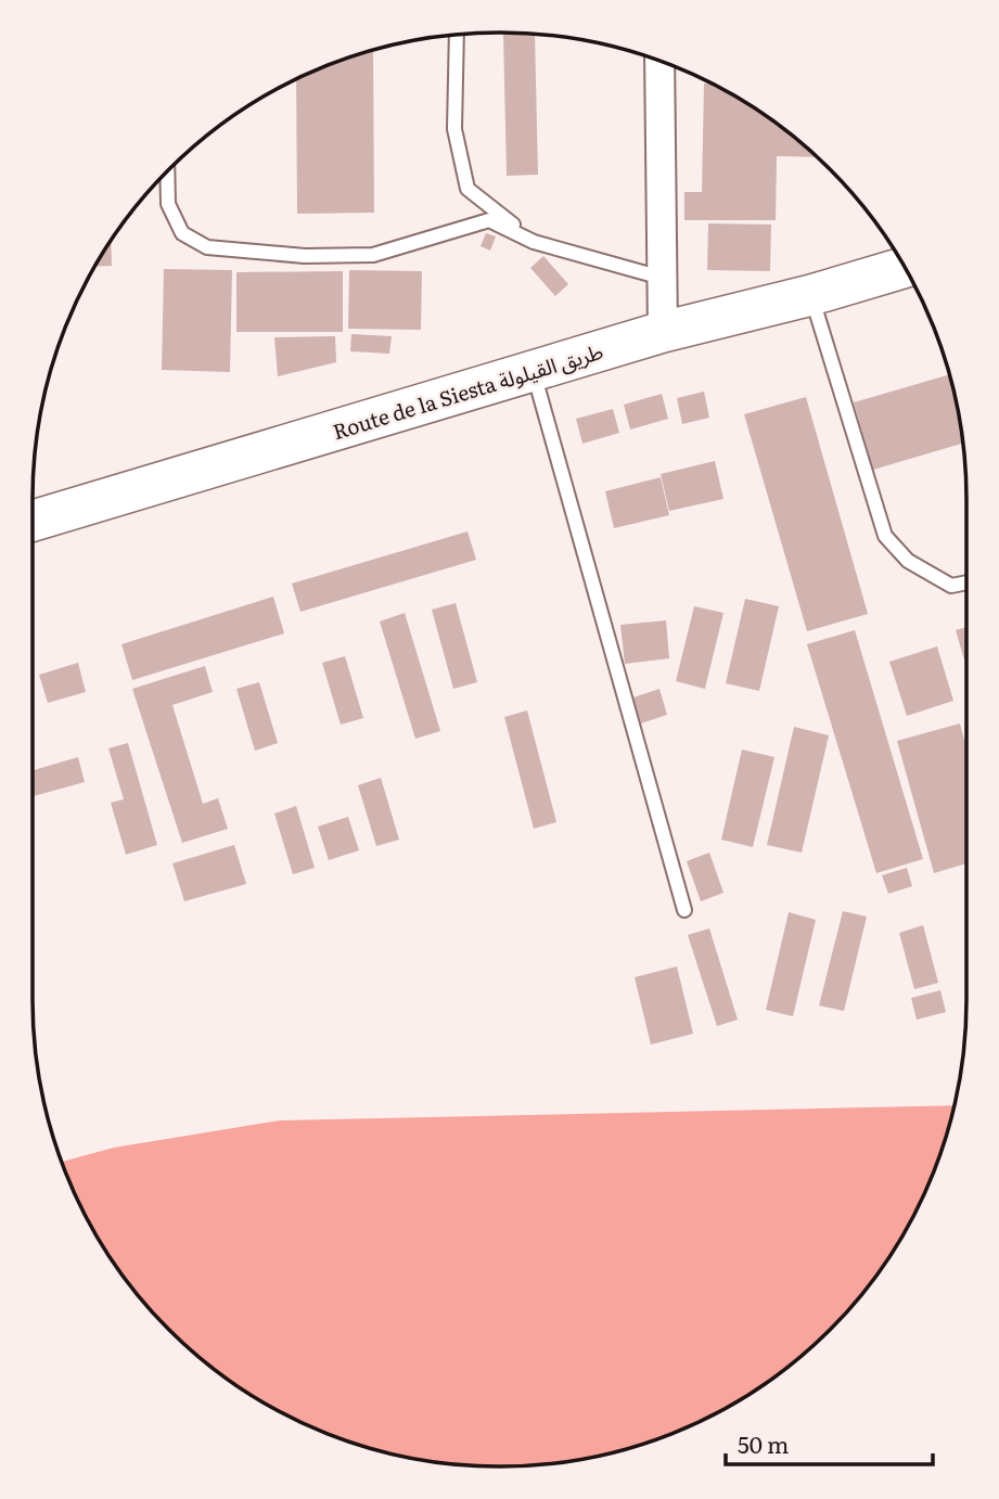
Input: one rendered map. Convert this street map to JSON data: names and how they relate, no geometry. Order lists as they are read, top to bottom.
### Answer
{
  "streets": {
    "main road": ["Route de la Siesta طريق القيلولة"]
  },
  "scale_bar": "50 m"
}
